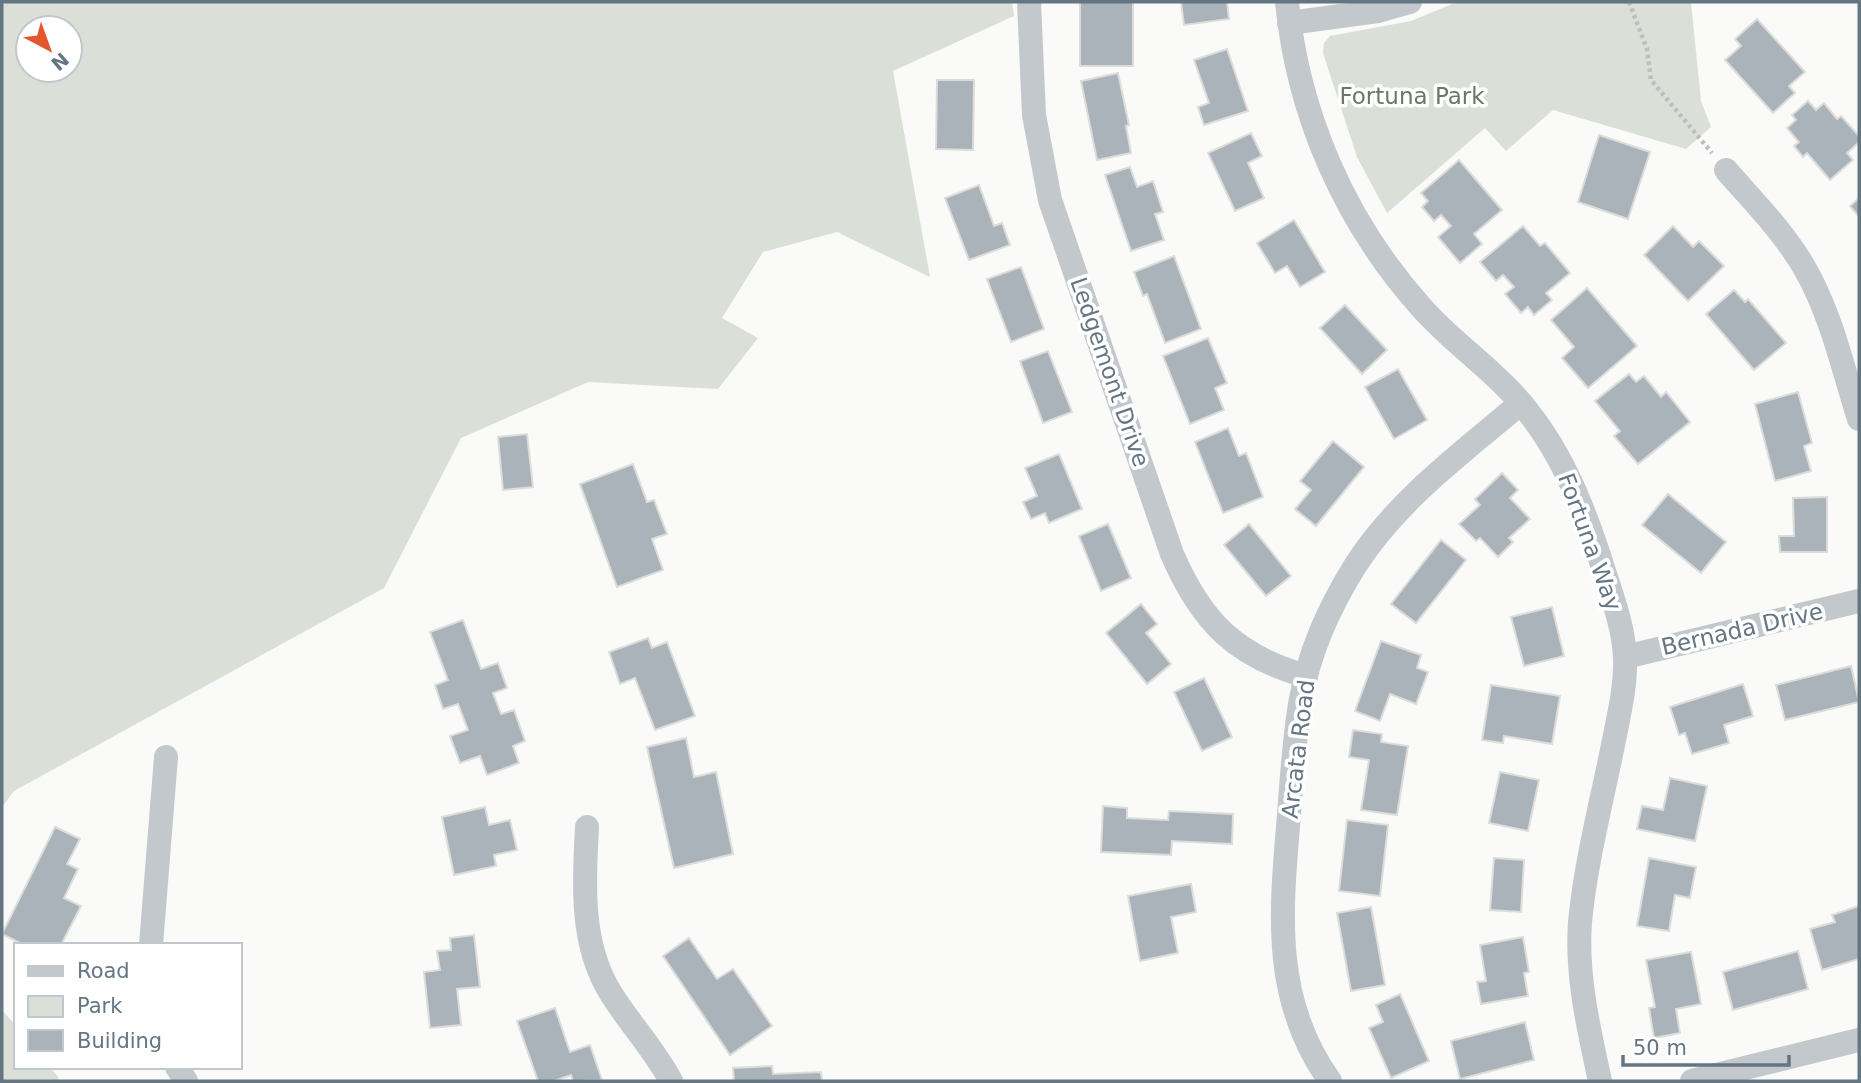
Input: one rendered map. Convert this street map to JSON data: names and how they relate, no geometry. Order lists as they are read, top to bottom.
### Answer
{
  "streets": {
    "street": [
      "Ledgemont Drive",
      "Fortuna Way",
      "Bernada Drive",
      "Arcata Road"
    ]
  },
  "crossings": [
    ["Ledgemont Drive", "Arcata Road"],
    ["Fortuna Way", "Bernada Drive"],
    ["Fortuna Way", "Arcata Road"]
  ],
  "parks": ["Fortuna Park"],
  "legend": ["Road", "Park", "Building"],
  "scale_bar": "50 m",
  "north": "bottom right"
}
